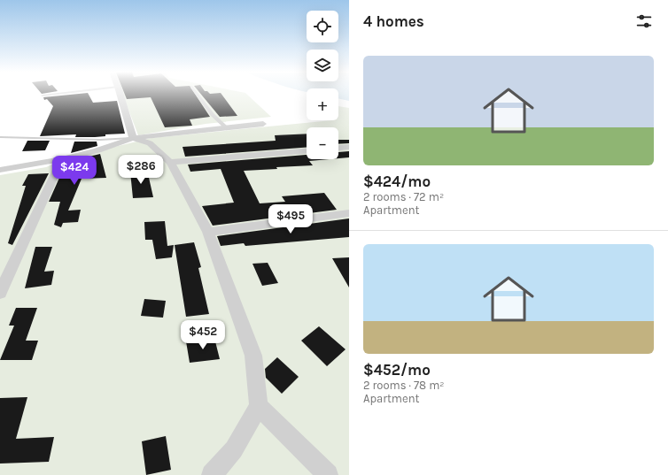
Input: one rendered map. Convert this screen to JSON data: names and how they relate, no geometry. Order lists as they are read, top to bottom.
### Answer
{
  "page": {
    "heading": "4 homes",
    "map_buttons": ["+", "−"],
    "list": [
      {
        "name": "$424/mo",
        "note": "2 rooms · 72 m² · Apartment"
      },
      {
        "name": "$452/mo",
        "note": "2 rooms · 78 m² · Apartment"
      }
    ],
    "price": [
      "$286",
      "$424",
      "$495",
      "$452"
    ]
  }
}
